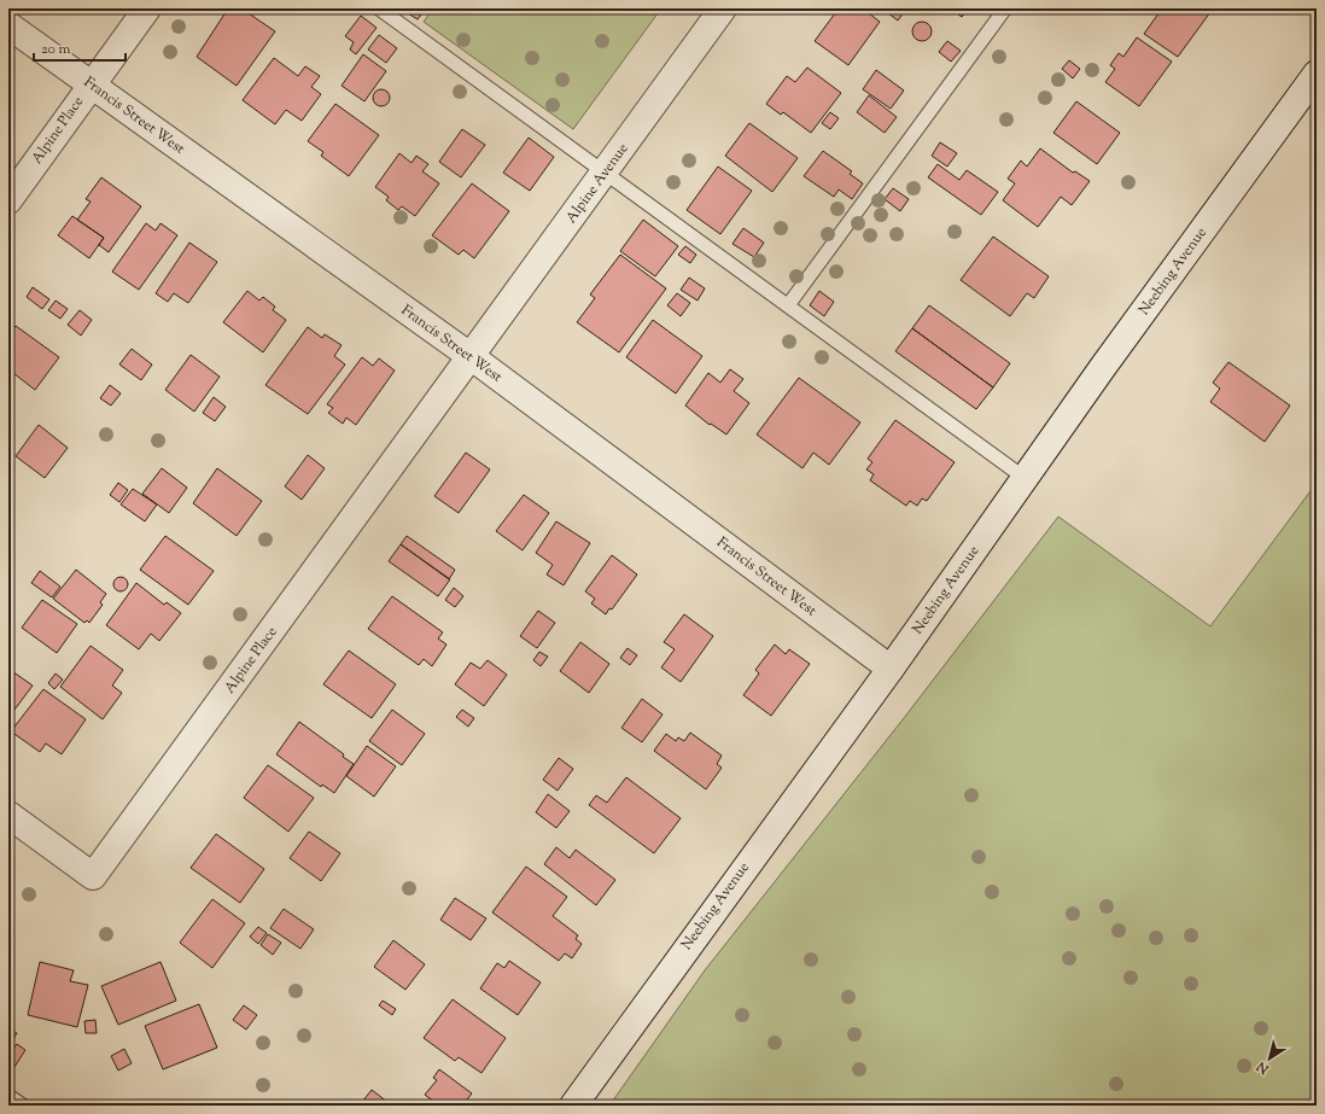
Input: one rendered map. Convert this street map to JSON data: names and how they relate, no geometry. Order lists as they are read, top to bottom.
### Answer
{
  "streets": {
    "street": [
      "Francis Street West",
      "Alpine Place",
      "Alpine Avenue",
      "Neebing Avenue"
    ]
  },
  "crossings": [
    ["Francis Street West", "Alpine Place"],
    ["Francis Street West", "Alpine Avenue"],
    ["Francis Street West", "Neebing Avenue"],
    ["Alpine Place", "Alpine Avenue"]
  ],
  "scale_bar": "20 m",
  "north": "bottom left"
}
